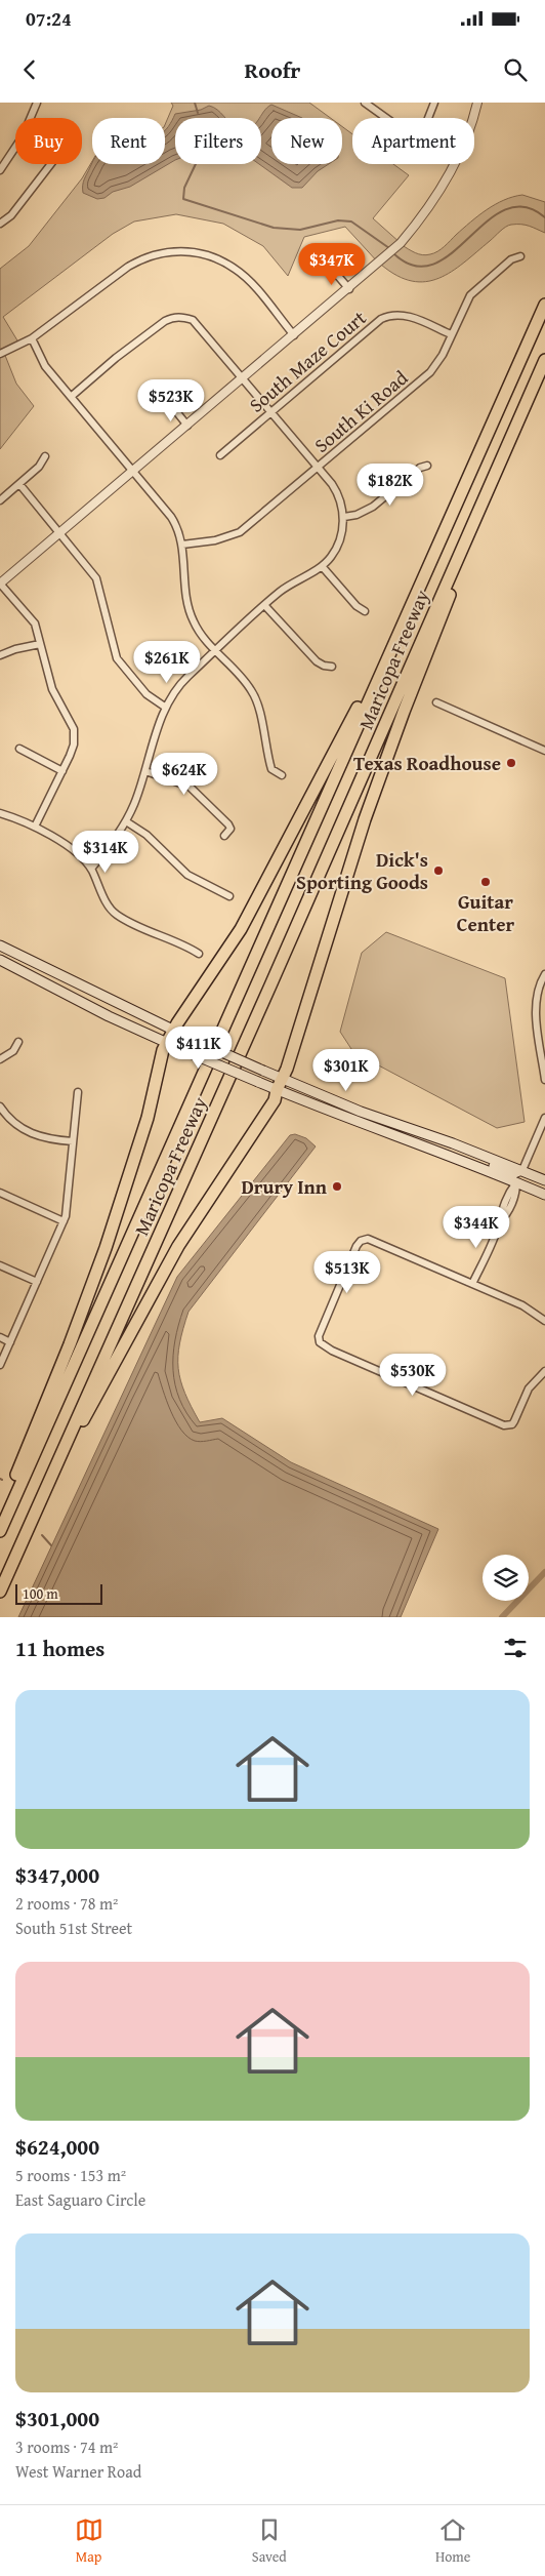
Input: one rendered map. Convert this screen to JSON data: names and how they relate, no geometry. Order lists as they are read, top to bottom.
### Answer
{
  "streets": {
    "highway": ["Maricopa Freeway"],
    "street": ["South Maze Court", "South Ki Road"]
  },
  "crossings": [
    ["South Maze Court", "South Ki Road"]
  ],
  "places": [
    "Texas Roadhouse",
    "Dick's Sporting Goods",
    "Guitar Center",
    "Drury Inn"
  ],
  "scale_bar": "100 m",
  "page": {
    "status": "07:24",
    "header": "Roofr",
    "chip": [
      "Buy",
      "Rent",
      "Filters",
      "New",
      "Apartment"
    ],
    "price": [
      "$347K",
      "$523K",
      "$182K",
      "$261K",
      "$624K",
      "$314K",
      "$411K",
      "$301K",
      "$344K",
      "$513K",
      "$530K"
    ],
    "scale": "100 m",
    "heading": "11 homes",
    "list": [
      {
        "name": "$347,000",
        "note": "2 rooms · 78 m² · South 51st Street"
      },
      {
        "name": "$624,000",
        "note": "5 rooms · 153 m² · East Saguaro Circle"
      },
      {
        "name": "$301,000",
        "note": "3 rooms · 74 m² · West Warner Road"
      }
    ],
    "tabs": ["Map", "Saved", "Home"]
  }
}
